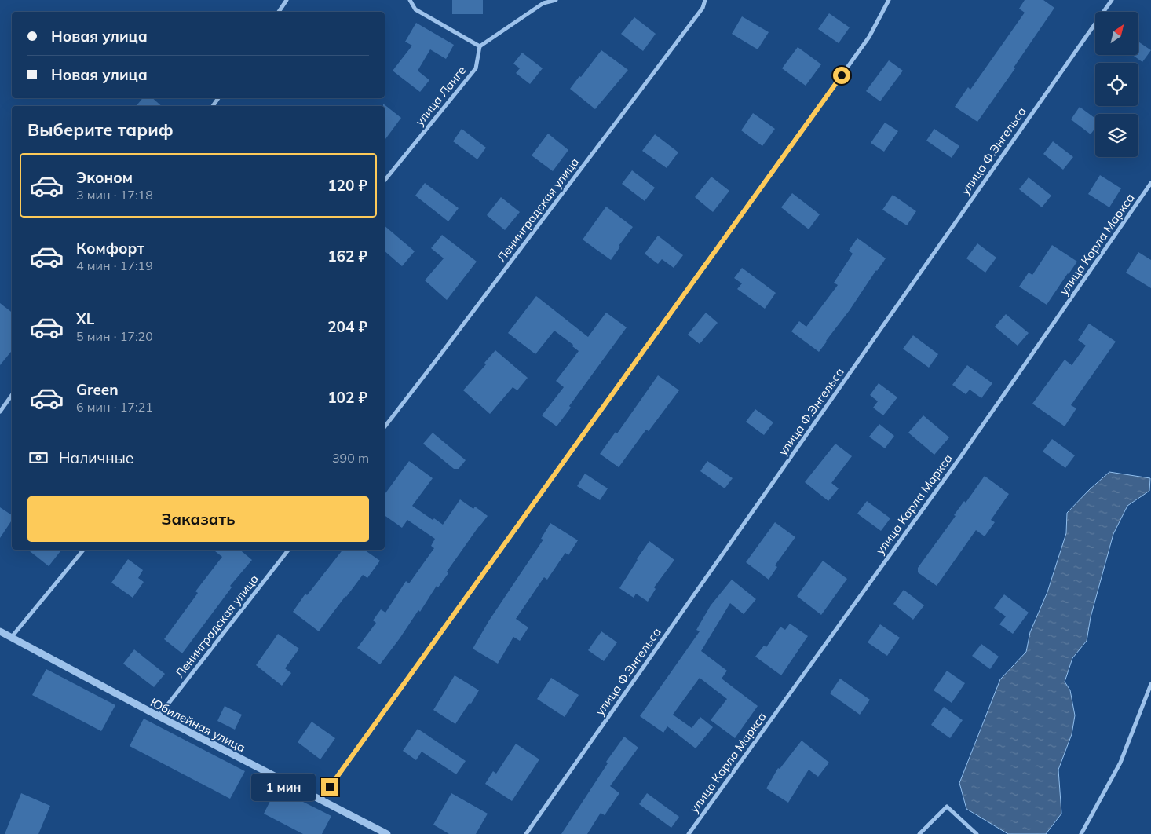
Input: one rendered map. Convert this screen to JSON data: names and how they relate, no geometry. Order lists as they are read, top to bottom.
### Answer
{
  "streets": {
    "street": [
      "улица Ланге",
      "улица Ф.Энгельса",
      "Ленинградская улица",
      "улица Карла Маркса",
      "Юбилейная улица"
    ]
  },
  "crossings": [
    ["Ленинградская улица", "Юбилейная улица"]
  ],
  "north": "top right",
  "page": {
    "banner": ["Новая улица", "Новая улица"],
    "heading": "Выберите тариф",
    "list": [
      {
        "name": "Эконом",
        "note": "3 мин · 17:18",
        "value": "120 ₽"
      },
      {
        "name": "Комфорт",
        "note": "4 мин · 17:19",
        "value": "162 ₽"
      },
      {
        "name": "XL",
        "note": "5 мин · 17:20",
        "value": "204 ₽"
      },
      {
        "name": "Green",
        "note": "6 мин · 17:21",
        "value": "102 ₽"
      }
    ],
    "pay": ["Наличные", "390 m"],
    "buttons": "Заказать",
    "bubble": "1 мин"
  }
}
